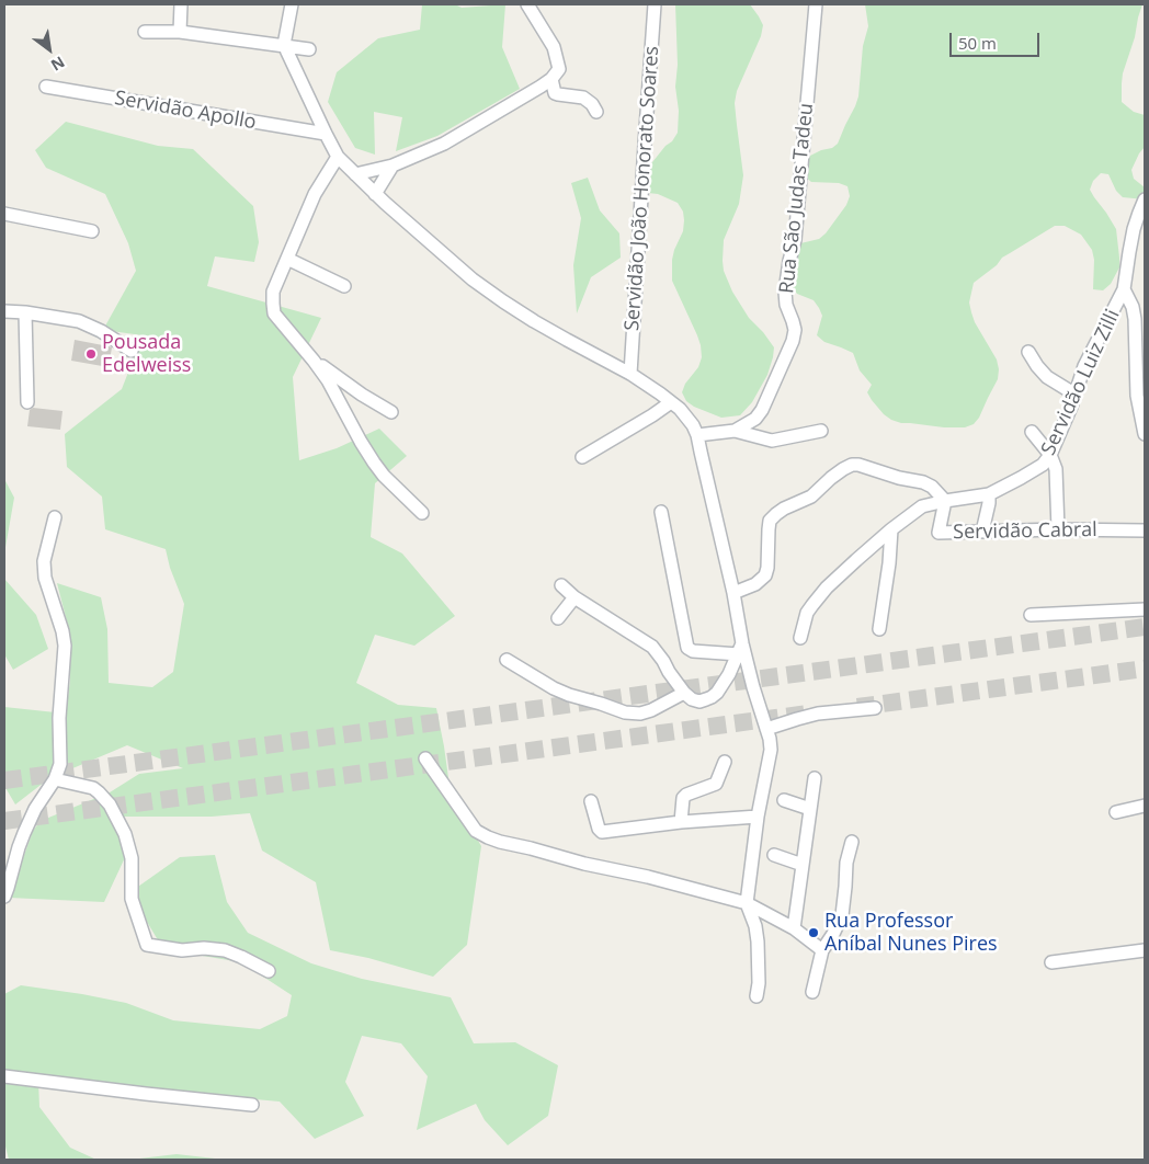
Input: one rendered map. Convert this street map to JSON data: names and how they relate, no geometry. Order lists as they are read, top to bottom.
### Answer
{
  "streets": {
    "street": [
      "Servidão Apollo",
      "Servidão João Honorato Soares",
      "Rua São Judas Tadeu",
      "Servidão Luiz Zilli",
      "Servidão Cabral"
    ]
  },
  "crossings": [
    ["Servidão Luiz Zilli", "Servidão Cabral"]
  ],
  "places": ["Pousada Edelweiss", "Rua Professor Aníbal Nunes Pires"],
  "scale_bar": "50 m",
  "north": "bottom right"
}
